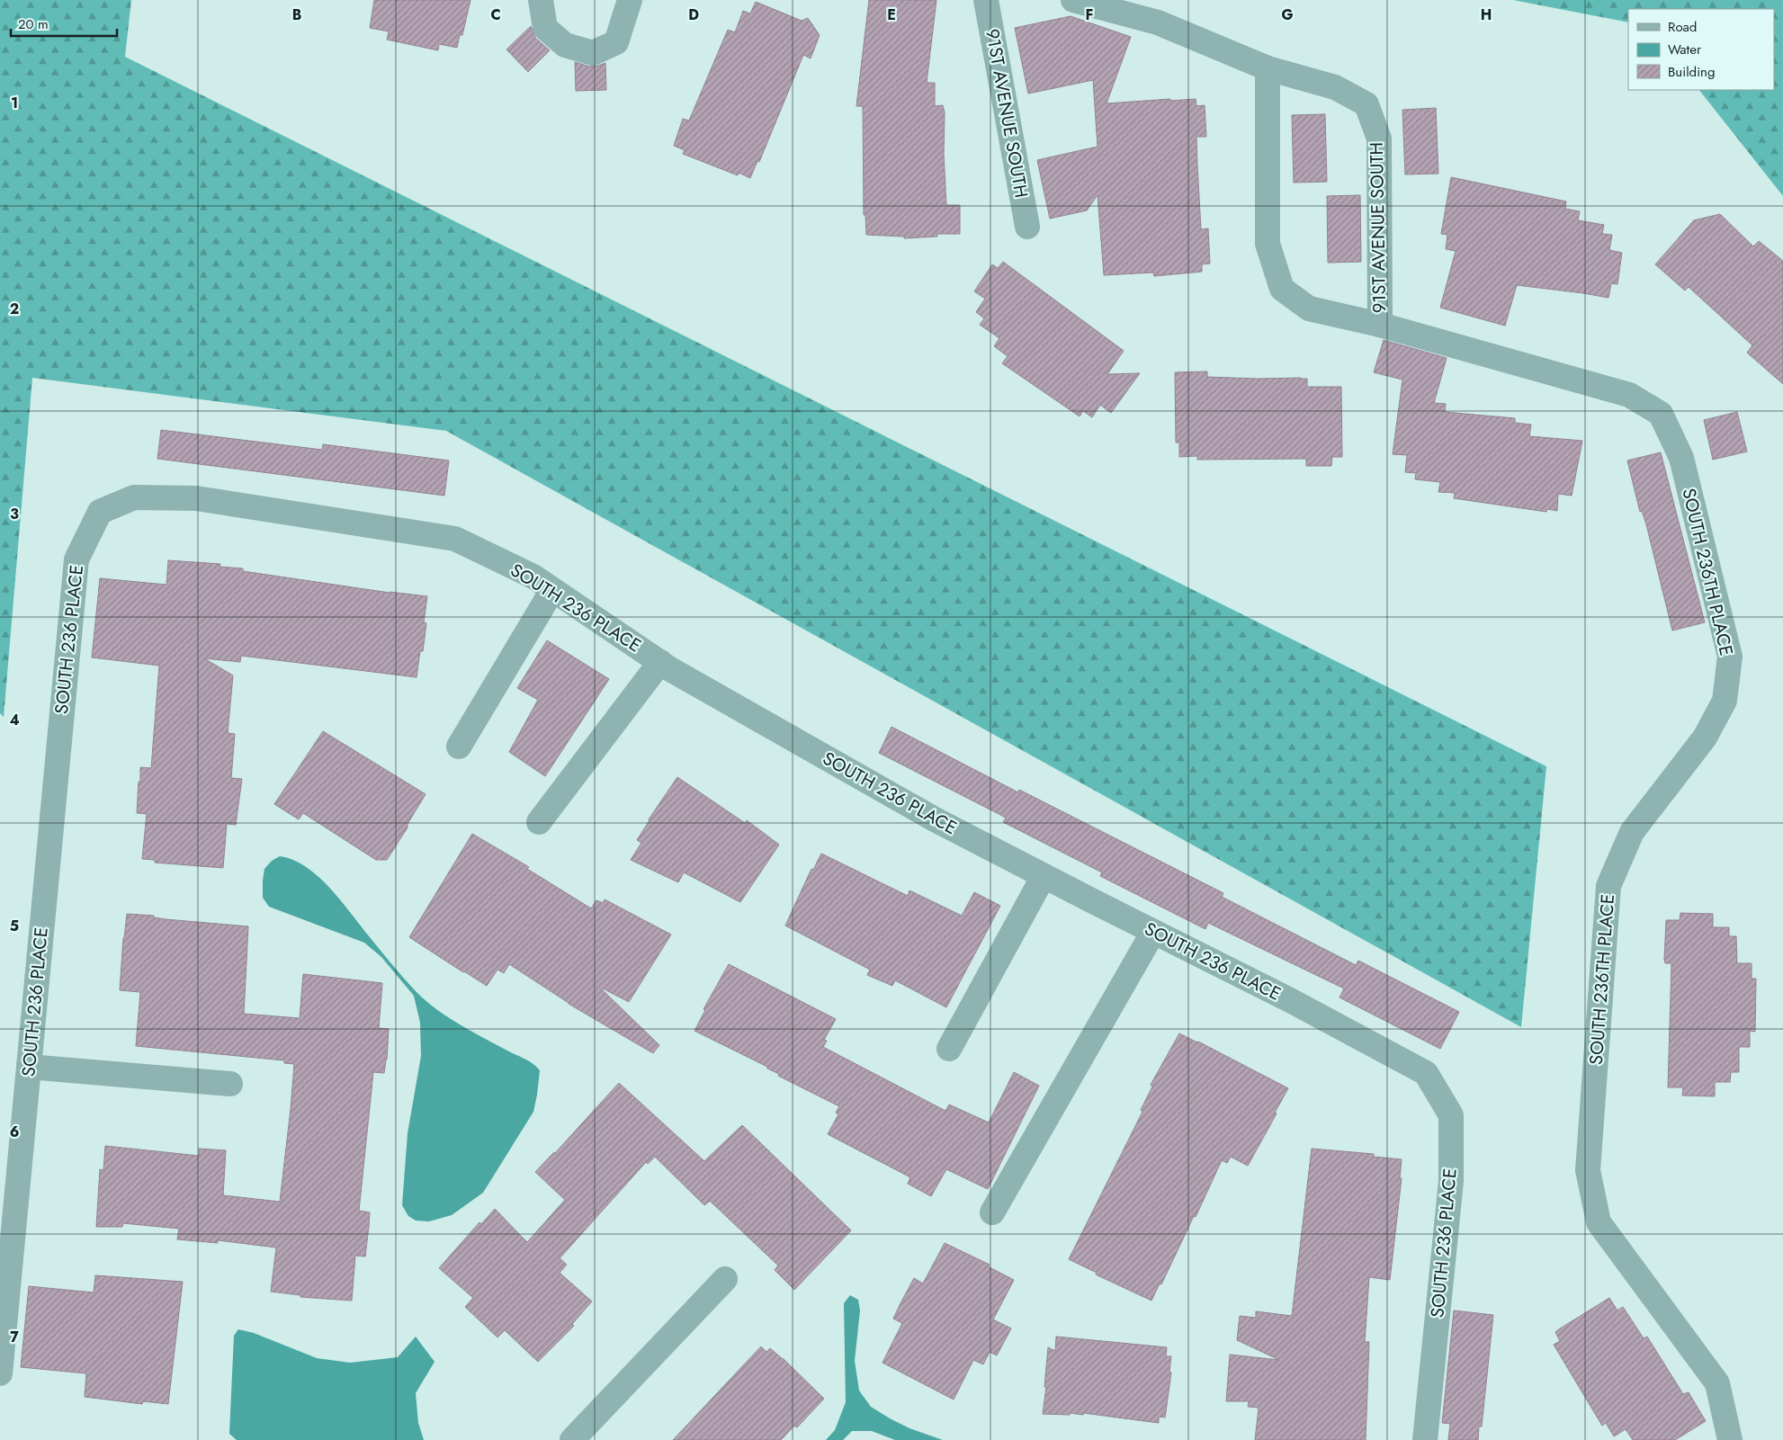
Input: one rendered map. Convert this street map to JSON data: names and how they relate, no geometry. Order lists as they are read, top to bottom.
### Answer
{
  "streets": {
    "street": ["91ST AVENUE SOUTH", "SOUTH 236TH PLACE", "SOUTH 236 PLACE"]
  },
  "crossings": [
    ["91ST AVENUE SOUTH", "SOUTH 236TH PLACE"]
  ],
  "legend": ["Road", "Water", "Building"],
  "scale_bar": "20 m",
  "grid": {
    "columns": [
      "B",
      "C",
      "D",
      "E",
      "F",
      "G",
      "H"
    ],
    "rows": [
      "1",
      "2",
      "3",
      "4",
      "5",
      "6",
      "7"
    ]
  }
}
